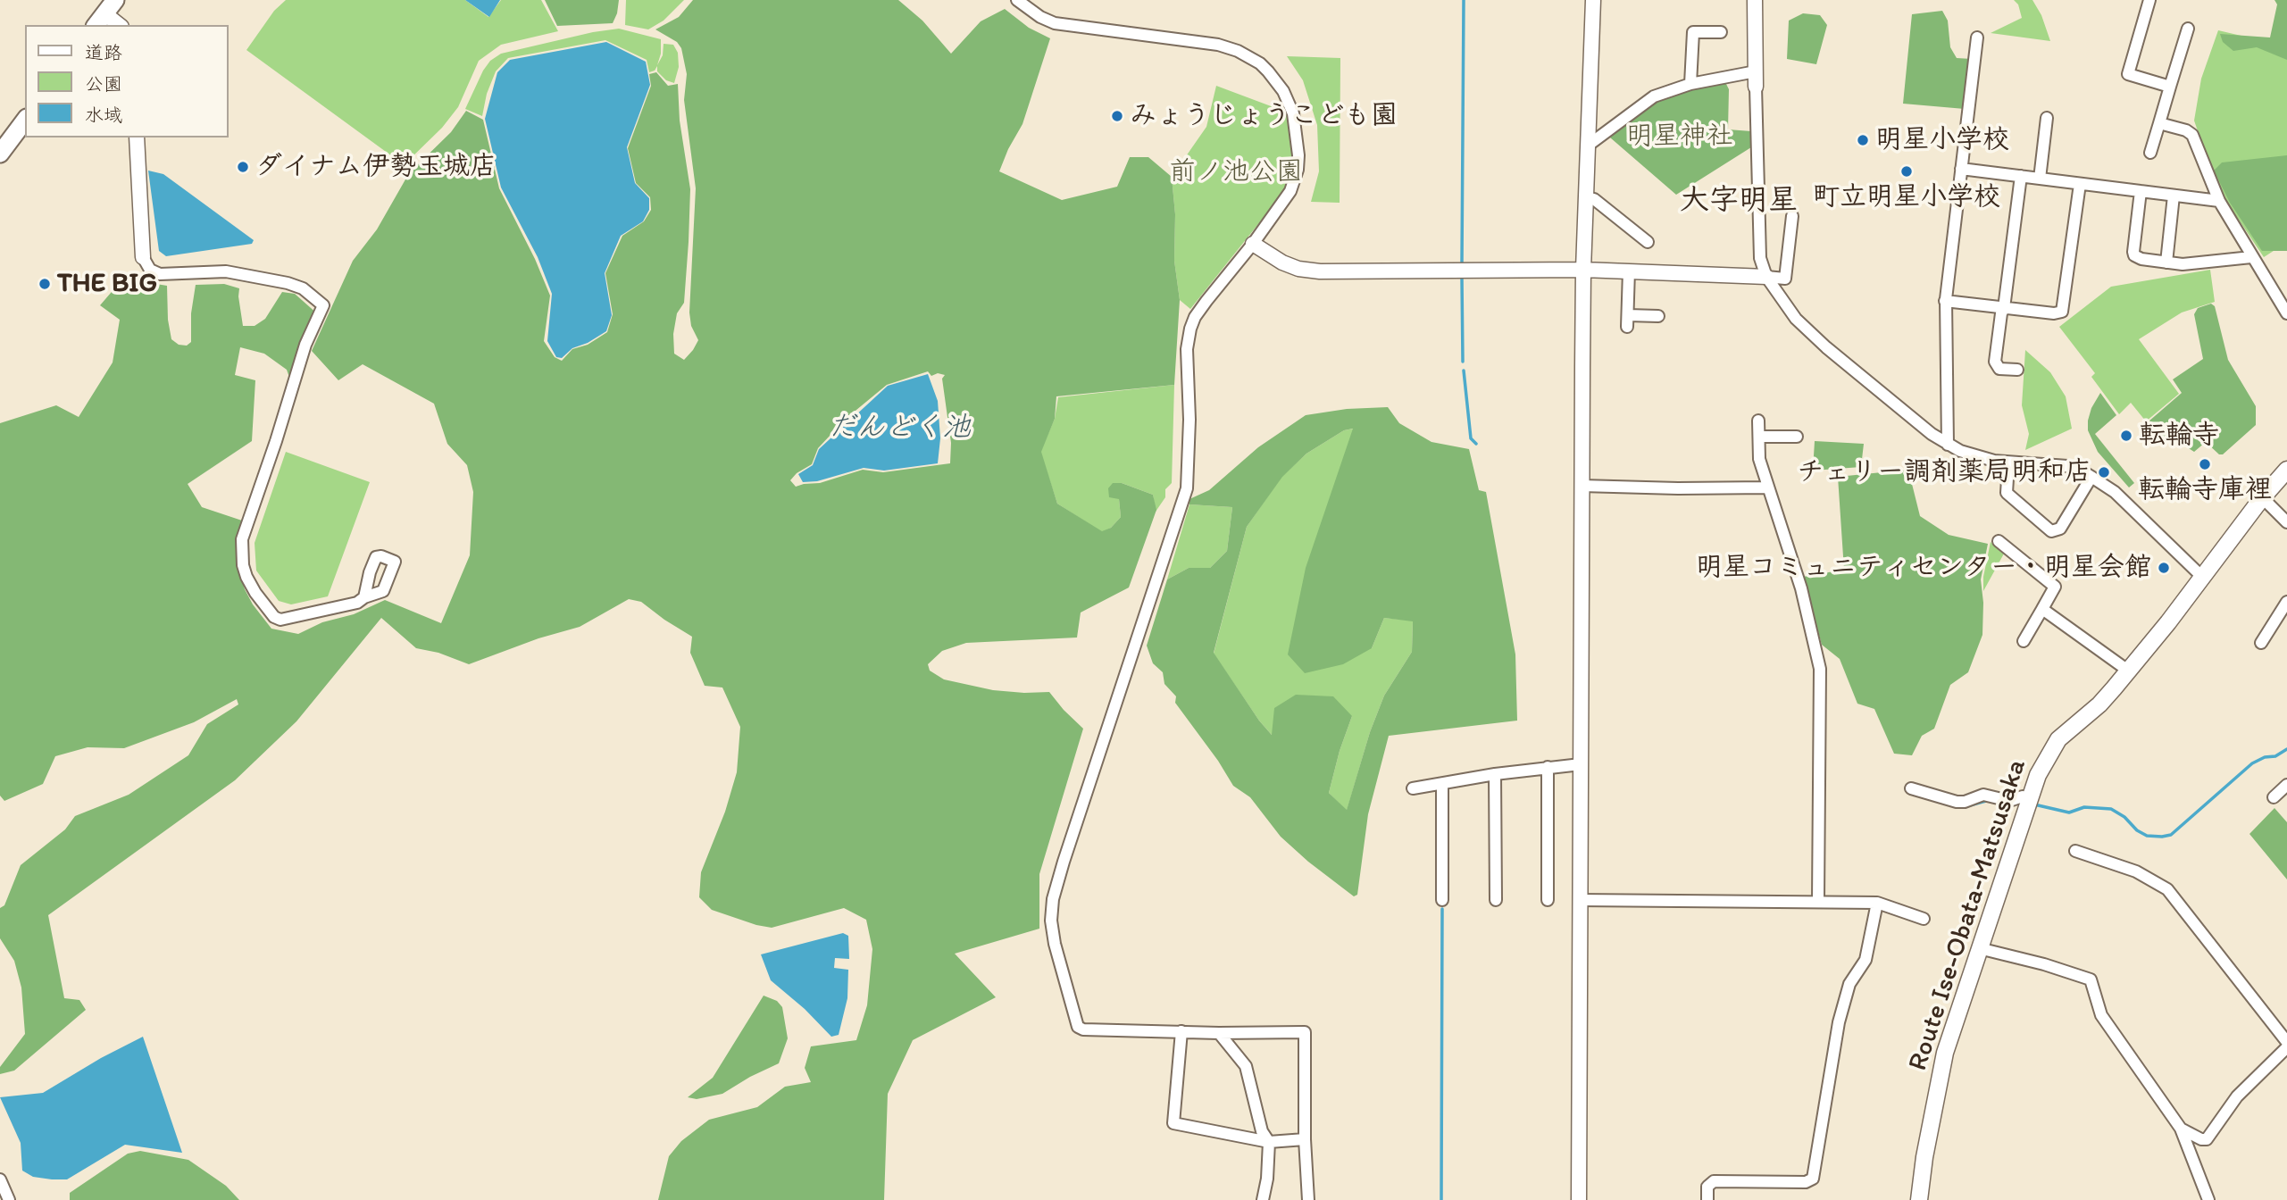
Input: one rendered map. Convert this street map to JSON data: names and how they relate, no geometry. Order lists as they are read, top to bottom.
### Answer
{
  "streets": {
    "main road": ["Route Ise-Obata-Matsusaka"]
  },
  "districts": ["大字明星"],
  "water": ["だんどく池"],
  "parks": ["明星神社", "前ノ池公園"],
  "places": [
    "みょうじょうこども園",
    "明星小学校",
    "ダイナム伊勢玉城店",
    "町立明星小学校",
    "THE BIG",
    "転輪寺",
    "転輪寺庫裡",
    "チェリー調剤薬局明和店",
    "明星コミュニティセンター・明星会館"
  ],
  "legend": ["道路", "公園", "水域"]
}
